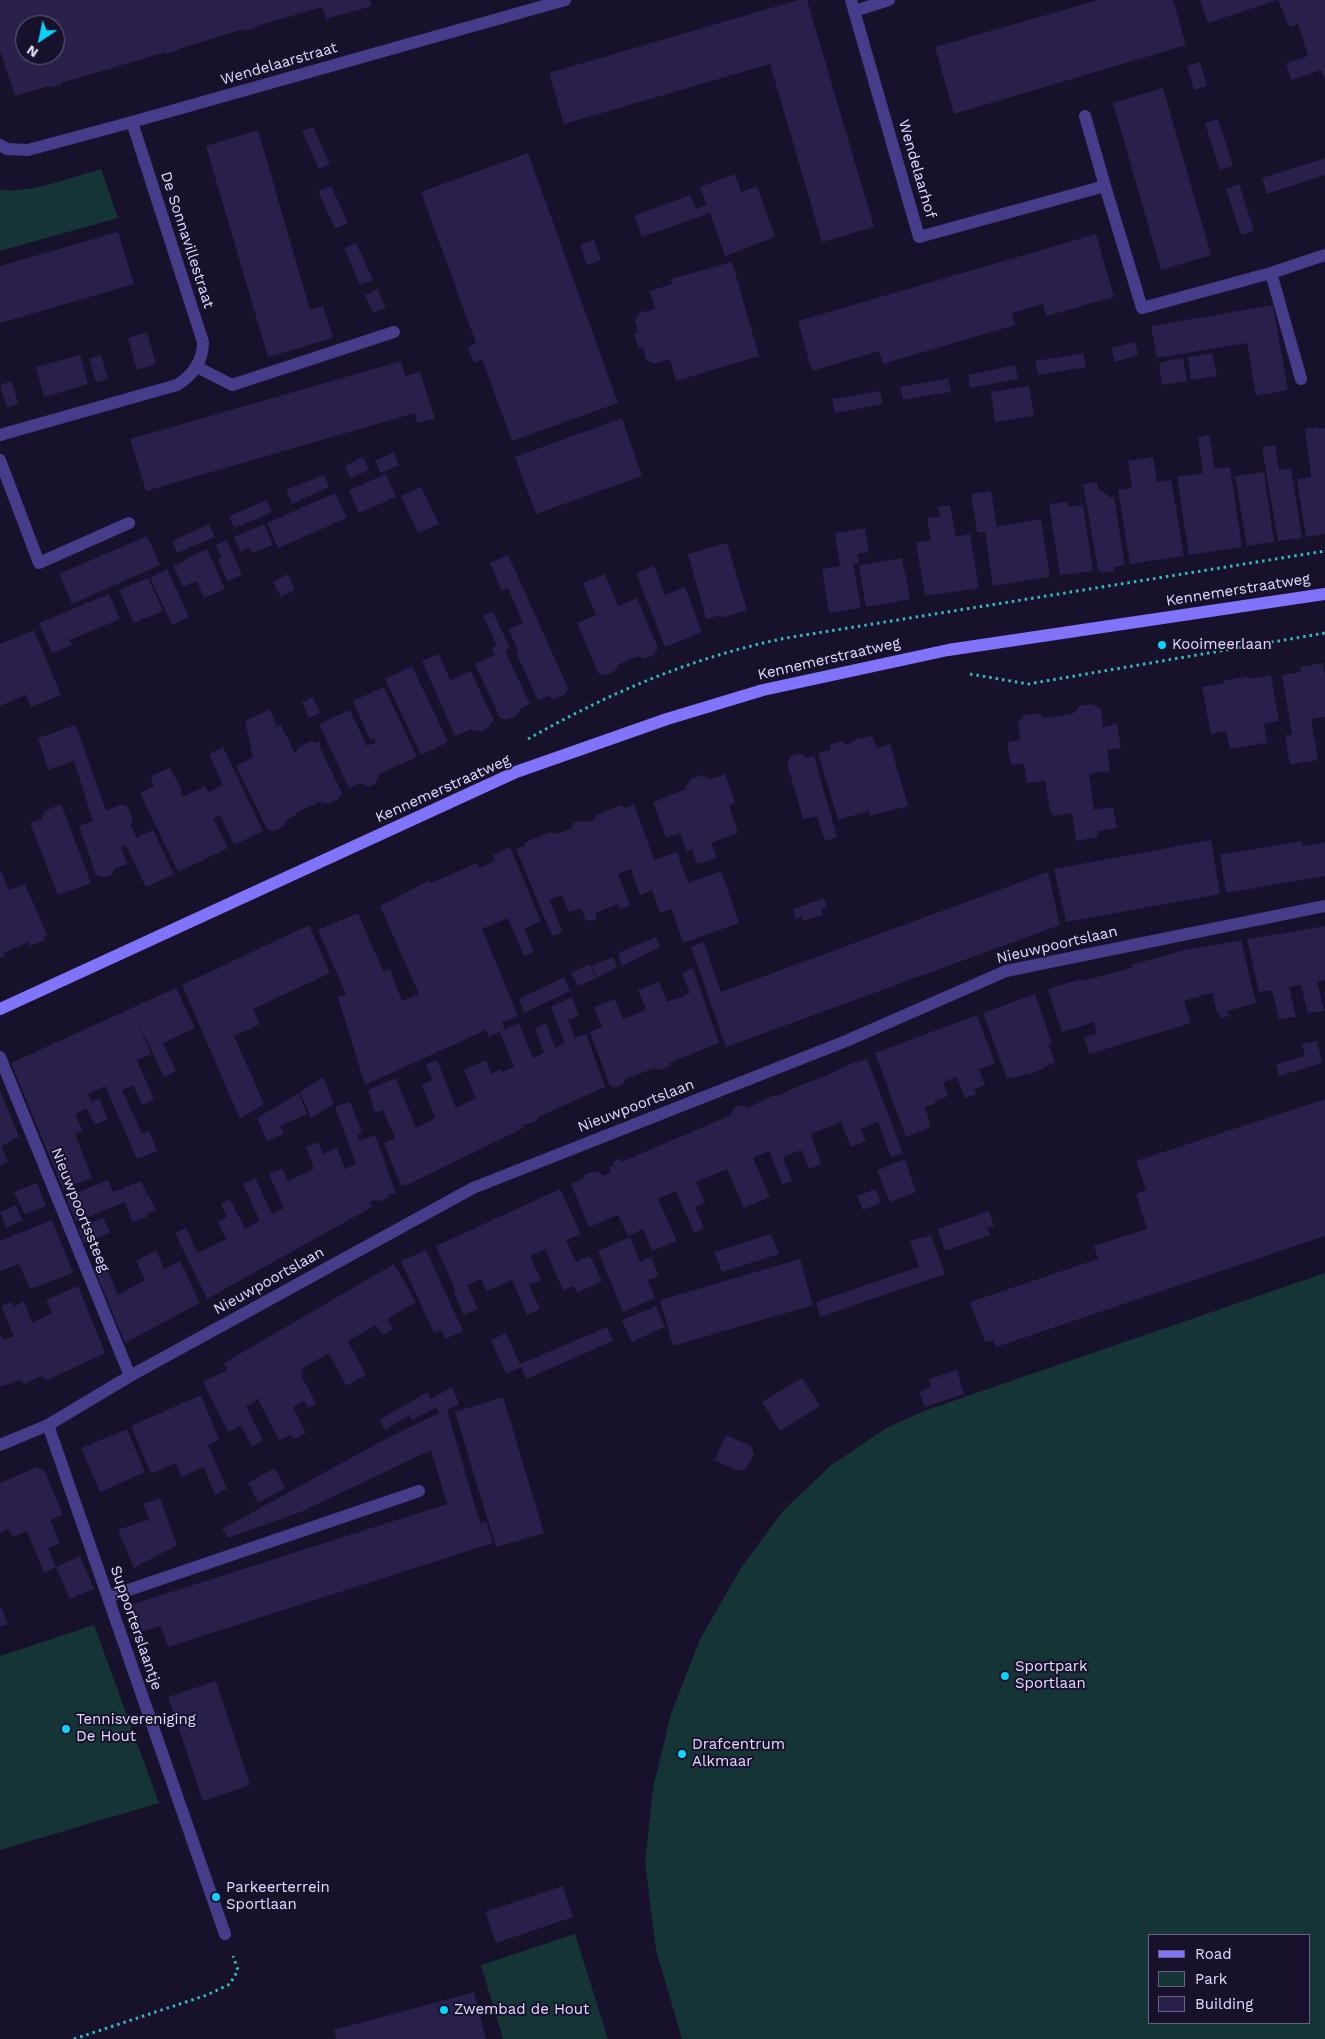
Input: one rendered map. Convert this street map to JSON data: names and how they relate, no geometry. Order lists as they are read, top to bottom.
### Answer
{
  "streets": {
    "main road": ["Kennemerstraatweg"],
    "street": [
      "Wendelaarstraat",
      "Wendelaarhof",
      "De Sonnavillestraat",
      "Nieuwpoortslaan",
      "Nieuwpoortssteeg",
      "Supporterslaantje"
    ]
  },
  "crossings": [
    ["Wendelaarstraat", "De Sonnavillestraat"],
    ["Nieuwpoortslaan", "Nieuwpoortssteeg"],
    ["Nieuwpoortslaan", "Supporterslaantje"]
  ],
  "places": [
    "Kooimeerlaan",
    "Sportpark Sportlaan",
    "Tennisvereniging De Hout",
    "Drafcentrum Alkmaar",
    "Parkeerterrein Sportlaan",
    "Zwembad de Hout"
  ],
  "legend": ["Road", "Park", "Building"],
  "north": "bottom left"
}
